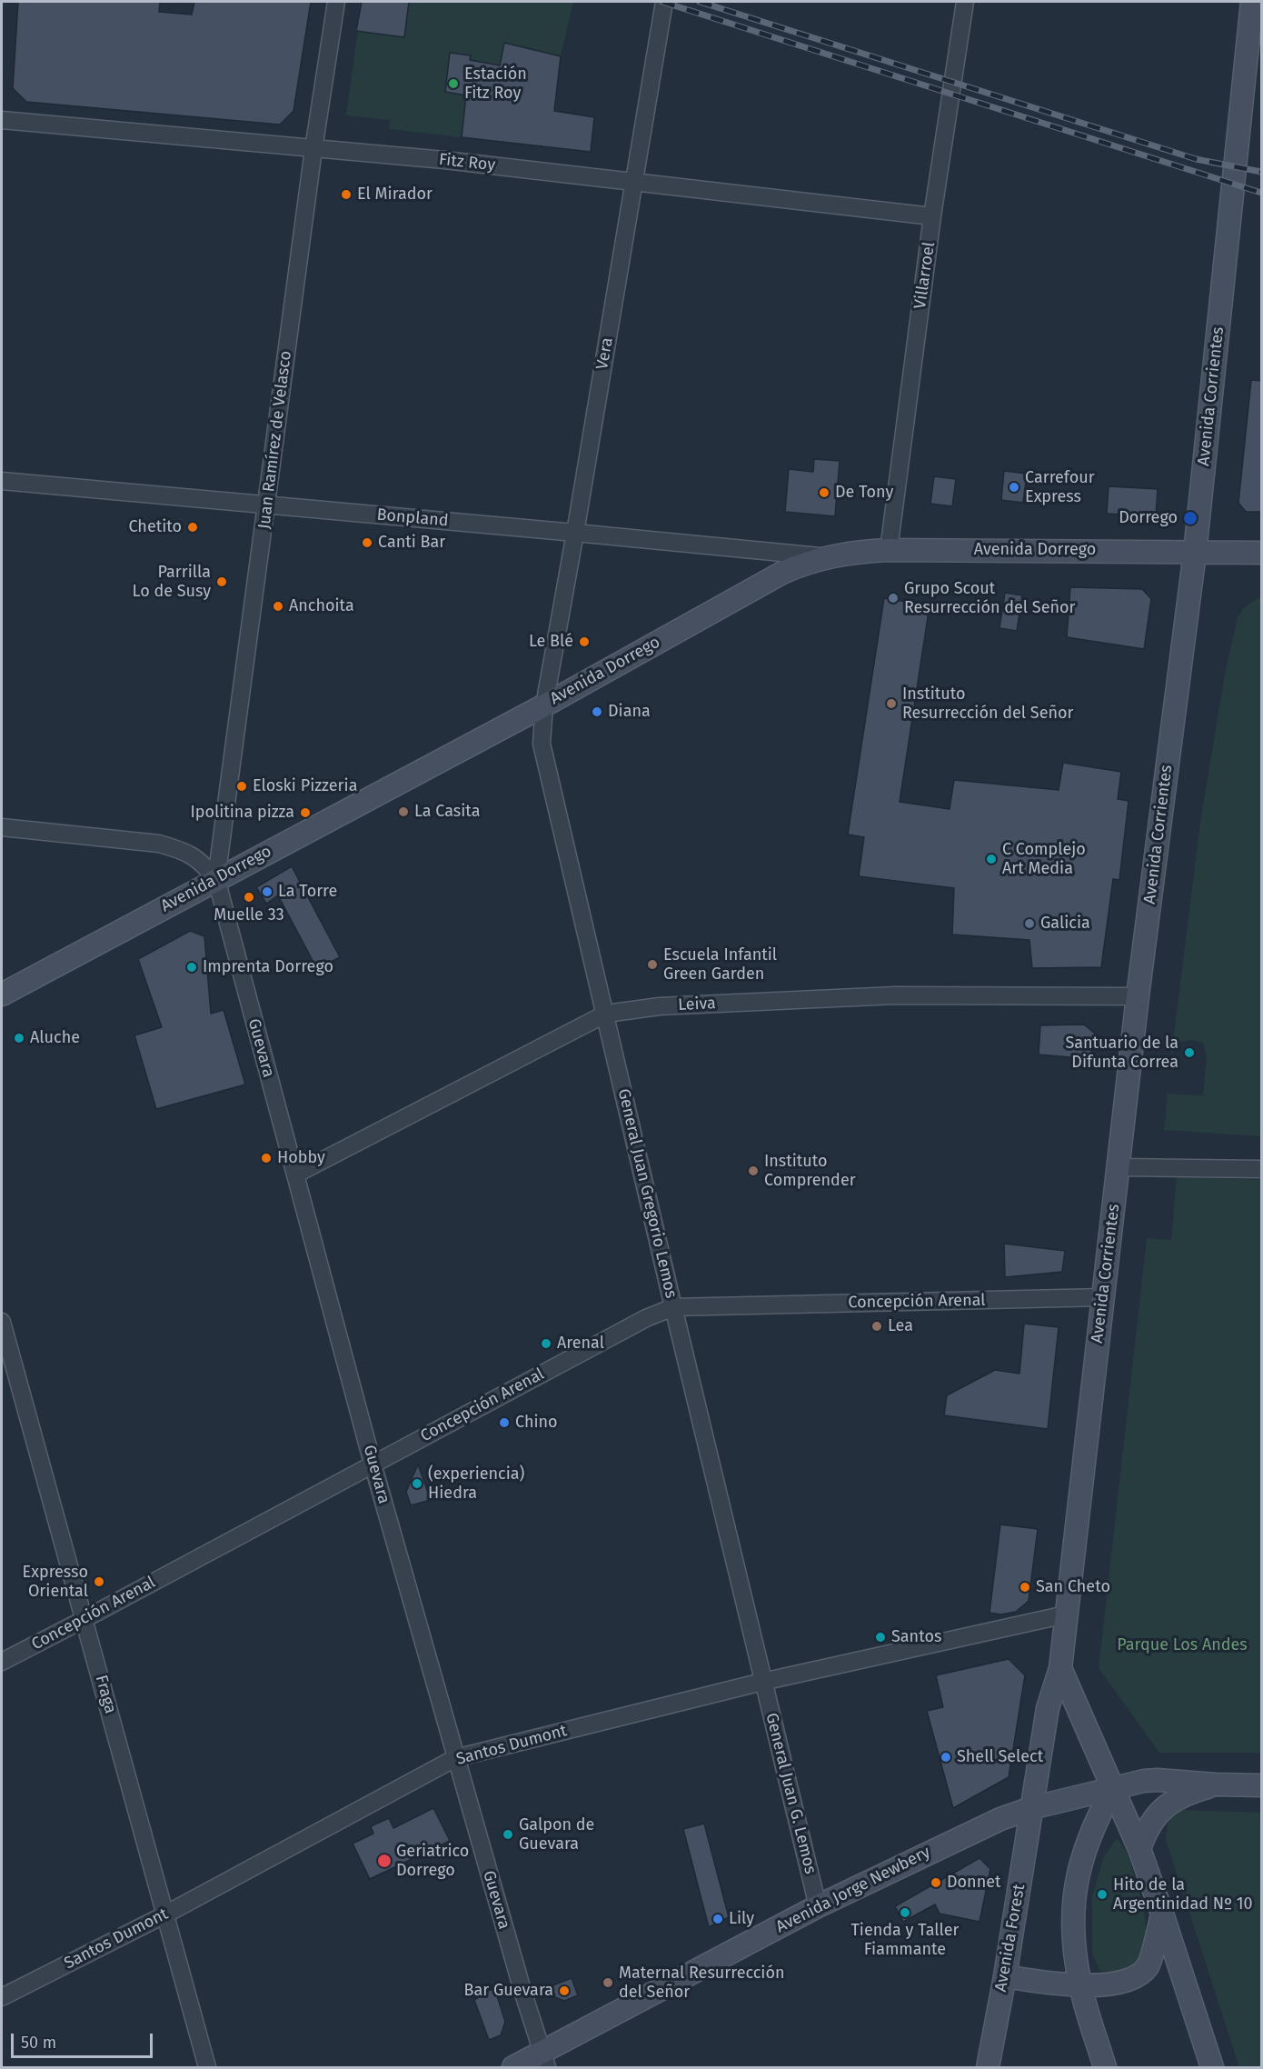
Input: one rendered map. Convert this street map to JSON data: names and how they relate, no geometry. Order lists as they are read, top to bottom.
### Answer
{
  "streets": {
    "main road": [
      "Avenida Corrientes",
      "Avenida Dorrego",
      "Avenida Jorge Newbery",
      "Avenida Forest"
    ],
    "street": [
      "Fitz Roy",
      "Villarroel",
      "Vera",
      "Juan Ramírez de Velasco",
      "Bonpland",
      "Leiva",
      "Guevara",
      "General Juan Gregorio Lemos",
      "Concepción Arenal",
      "Fraga",
      "Santos Dumont",
      "General Juan G. Lemos"
    ]
  },
  "crossings": [
    ["Fitz Roy", "Villarroel"],
    ["Fitz Roy", "Vera"],
    ["Fitz Roy", "Juan Ramírez de Velasco"],
    ["Villarroel", "Avenida Dorrego"],
    ["Vera", "Bonpland"],
    ["Vera", "Avenida Dorrego"],
    ["Vera", "General Juan Gregorio Lemos"],
    ["Avenida Corrientes", "Avenida Dorrego"],
    ["Avenida Corrientes", "Leiva"],
    ["Avenida Corrientes", "Concepción Arenal"],
    ["Avenida Corrientes", "Santos Dumont"],
    ["Avenida Corrientes", "Avenida Jorge Newbery"],
    ["Avenida Corrientes", "Avenida Forest"],
    ["Juan Ramírez de Velasco", "Bonpland"],
    ["Juan Ramírez de Velasco", "Avenida Dorrego"],
    ["Juan Ramírez de Velasco", "Guevara"],
    ["Bonpland", "Avenida Dorrego"],
    ["Avenida Dorrego", "Guevara"],
    ["Avenida Dorrego", "General Juan Gregorio Lemos"],
    ["Leiva", "Guevara"],
    ["Leiva", "General Juan Gregorio Lemos"],
    ["Guevara", "Concepción Arenal"],
    ["Guevara", "Santos Dumont"],
    ["Guevara", "Avenida Jorge Newbery"],
    ["General Juan Gregorio Lemos", "Concepción Arenal"],
    ["General Juan Gregorio Lemos", "Santos Dumont"],
    ["General Juan Gregorio Lemos", "General Juan G. Lemos"],
    ["Concepción Arenal", "Fraga"],
    ["Fraga", "Santos Dumont"],
    ["Santos Dumont", "General Juan G. Lemos"],
    ["General Juan G. Lemos", "Avenida Jorge Newbery"],
    ["Avenida Jorge Newbery", "Avenida Forest"]
  ],
  "parks": ["Parque Los Andes"],
  "places": [
    "Estación Fitz Roy",
    "El Mirador",
    "Carrefour Express",
    "De Tony",
    "Dorrego",
    "Chetito",
    "Canti Bar",
    "Parrilla Lo de Susy",
    "Grupo Scout Resurrección del Señor",
    "Anchoita",
    "Le Blé",
    "Instituto Resurrección del Señor",
    "Diana",
    "Eloski Pizzeria",
    "La Casita",
    "Ipolitina pizza",
    "C Complejo Art Media",
    "La Torre",
    "Muelle 33",
    "Galicia",
    "Escuela Infantil Green Garden",
    "Imprenta Dorrego",
    "Aluche",
    "Santuario de la Difunta Correa",
    "Hobby",
    "Instituto Comprender",
    "Lea",
    "Arenal",
    "Chino",
    "(experiencia) Hiedra",
    "Expresso Oriental",
    "San Cheto",
    "Santos",
    "Shell Select",
    "Galpon de Guevara",
    "Geriatrico Dorrego",
    "Donnet",
    "Hito de la Argentinidad Nº 10",
    "Tienda y Taller Fiammante",
    "Lily",
    "Maternal Resurrección del Señor",
    "Bar Guevara"
  ],
  "scale_bar": "50 m"
}
